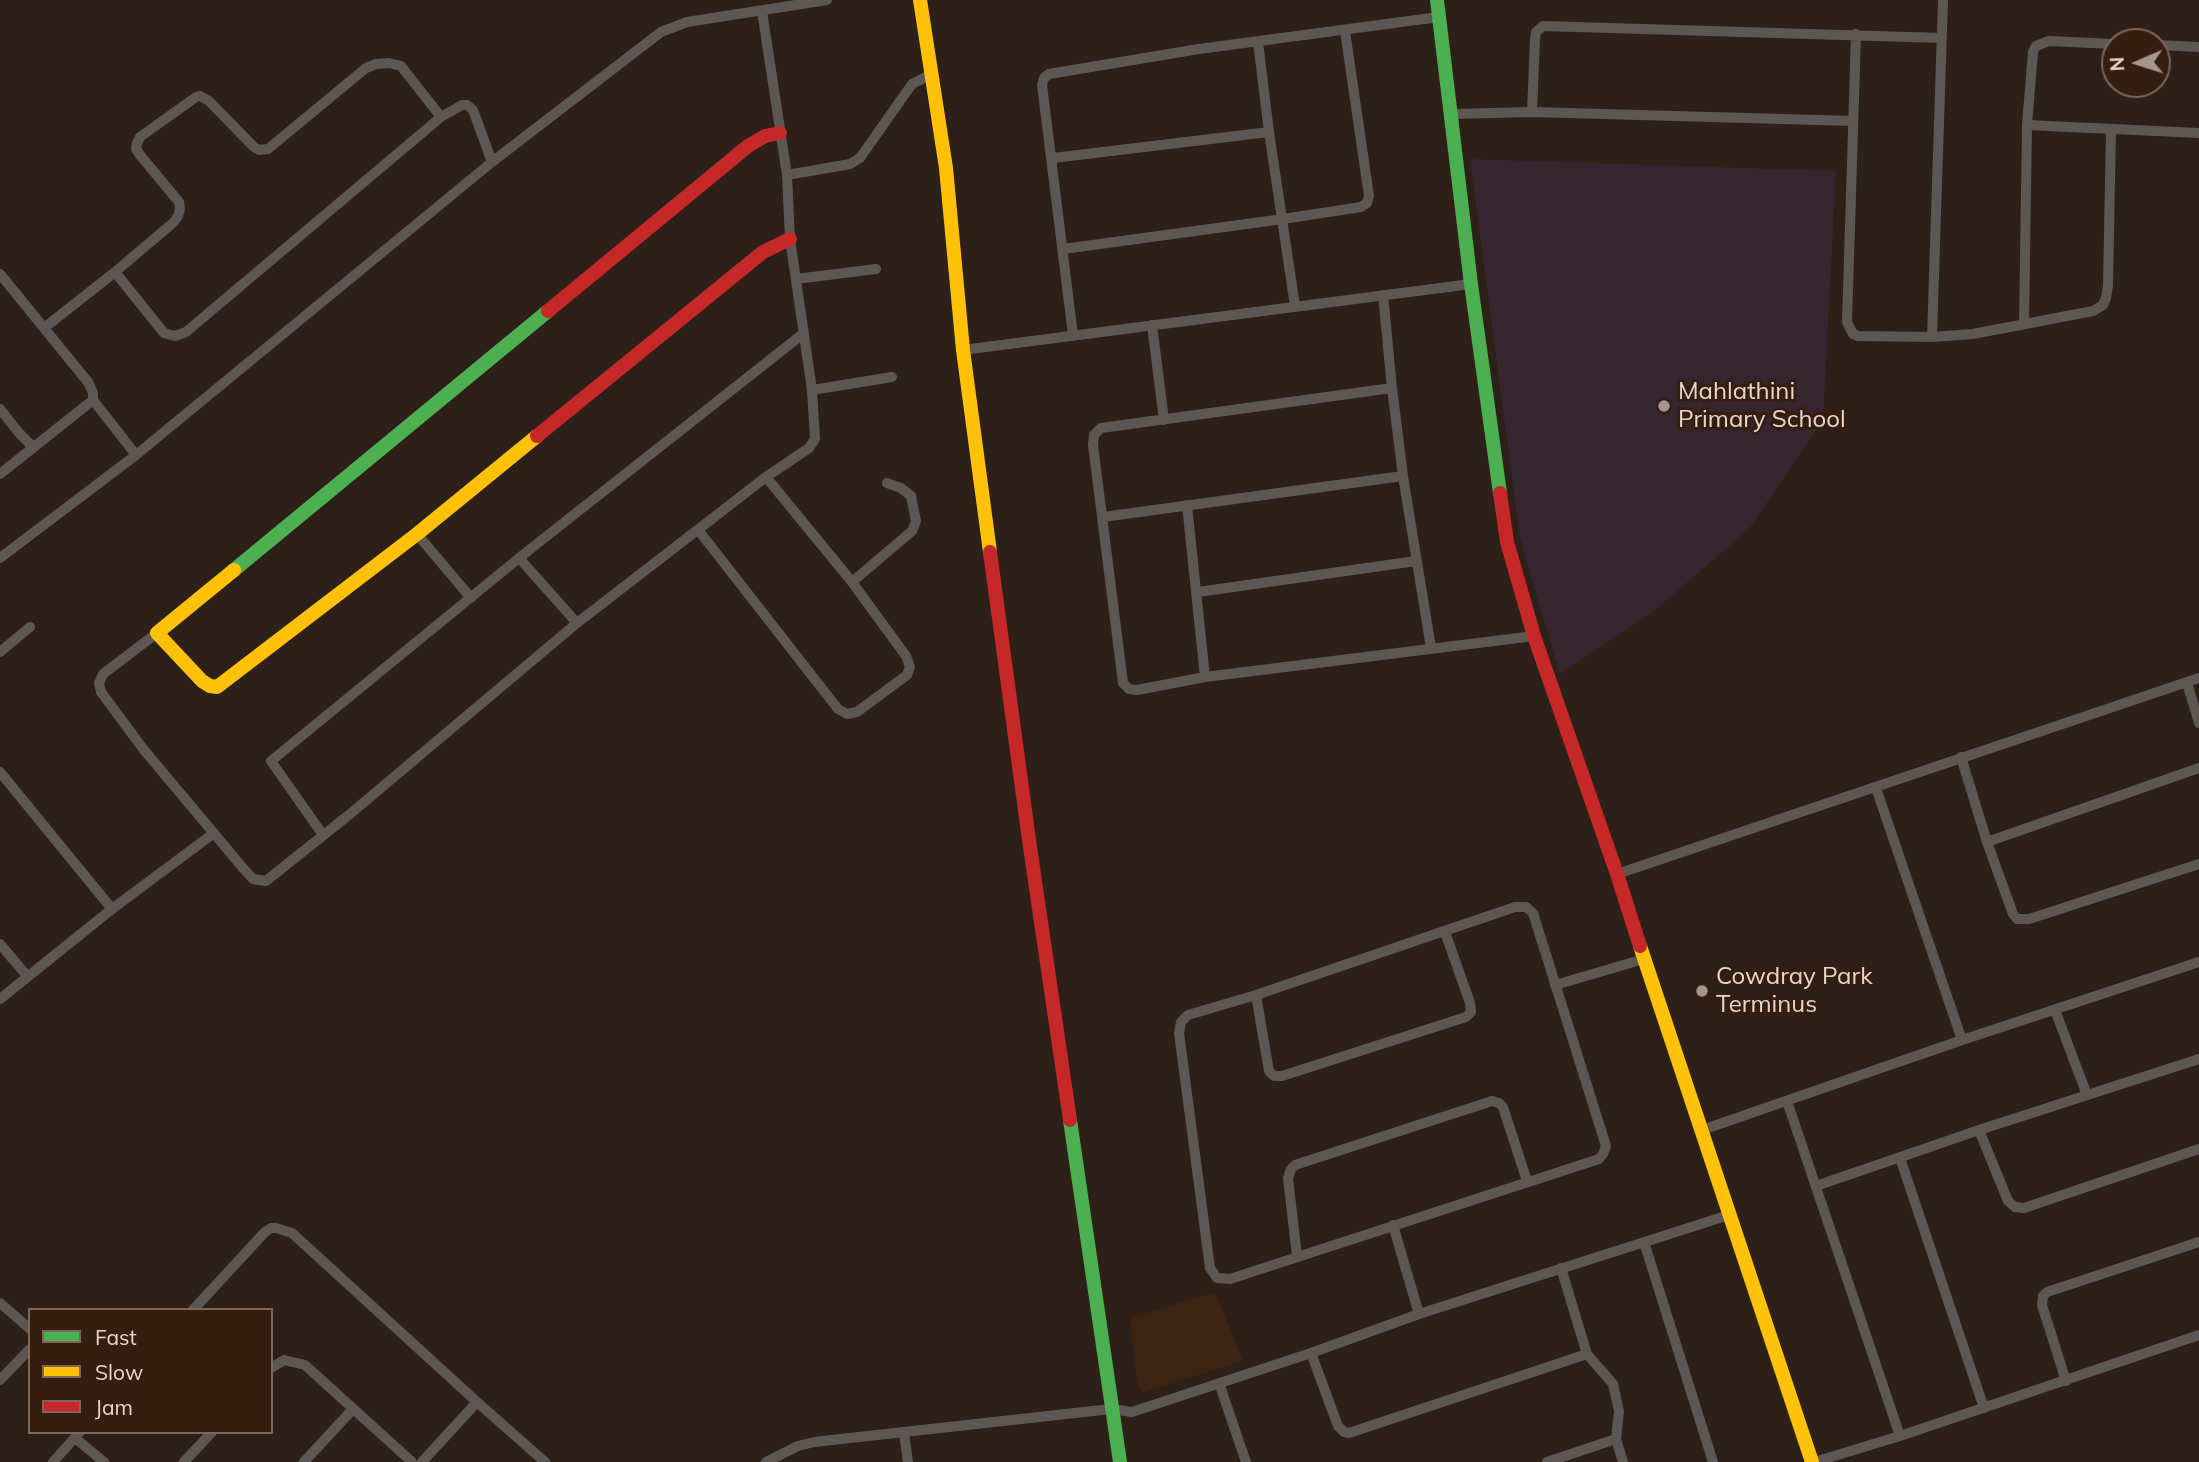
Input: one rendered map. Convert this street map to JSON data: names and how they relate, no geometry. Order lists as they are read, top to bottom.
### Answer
{
  "places": ["Mahlathini Primary School", "Cowdray Park Terminus"],
  "legend": ["Fast", "Slow", "Jam"],
  "north": "left"
}
